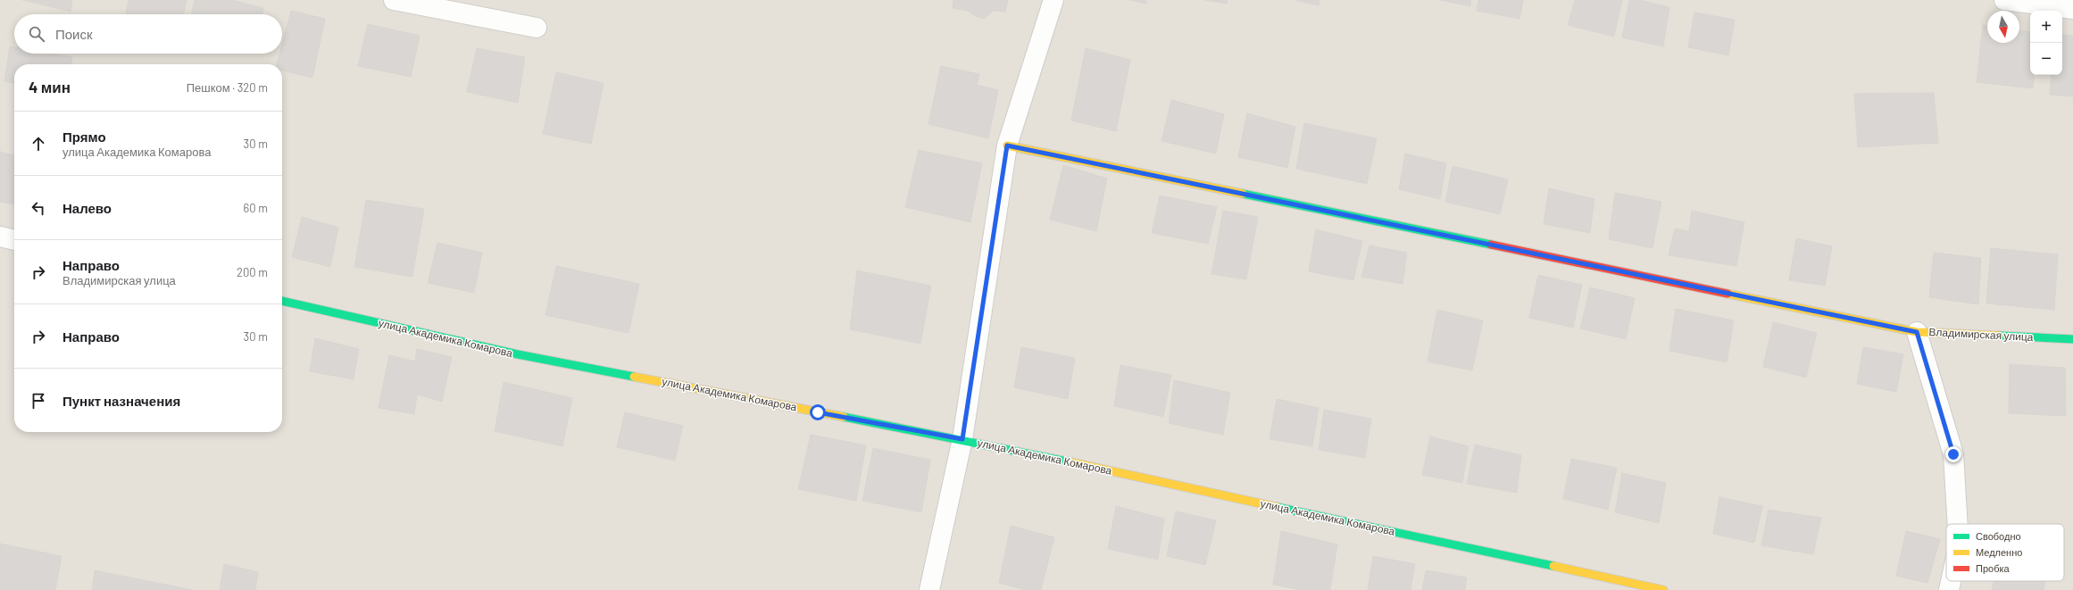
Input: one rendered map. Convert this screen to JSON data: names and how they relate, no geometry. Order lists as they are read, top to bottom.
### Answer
{
  "streets": {
    "street": ["Владимирская улица", "улица Академика Комарова"]
  },
  "legend": ["Свободно", "Медленно", "Пробка"],
  "north": "bottom",
  "page": {
    "map_buttons": ["+", "−"],
    "search": "Поиск",
    "heading": ["4 мин", "Пешком · 320 m"],
    "list": [
      ["Прямо", "улица Академика Комарова", "30 m"],
      ["Налево", "60 m"],
      ["Направо", "Владимирская улица", "200 m"],
      ["Направо", "30 m"],
      "Пункт назначения"
    ]
  }
}
